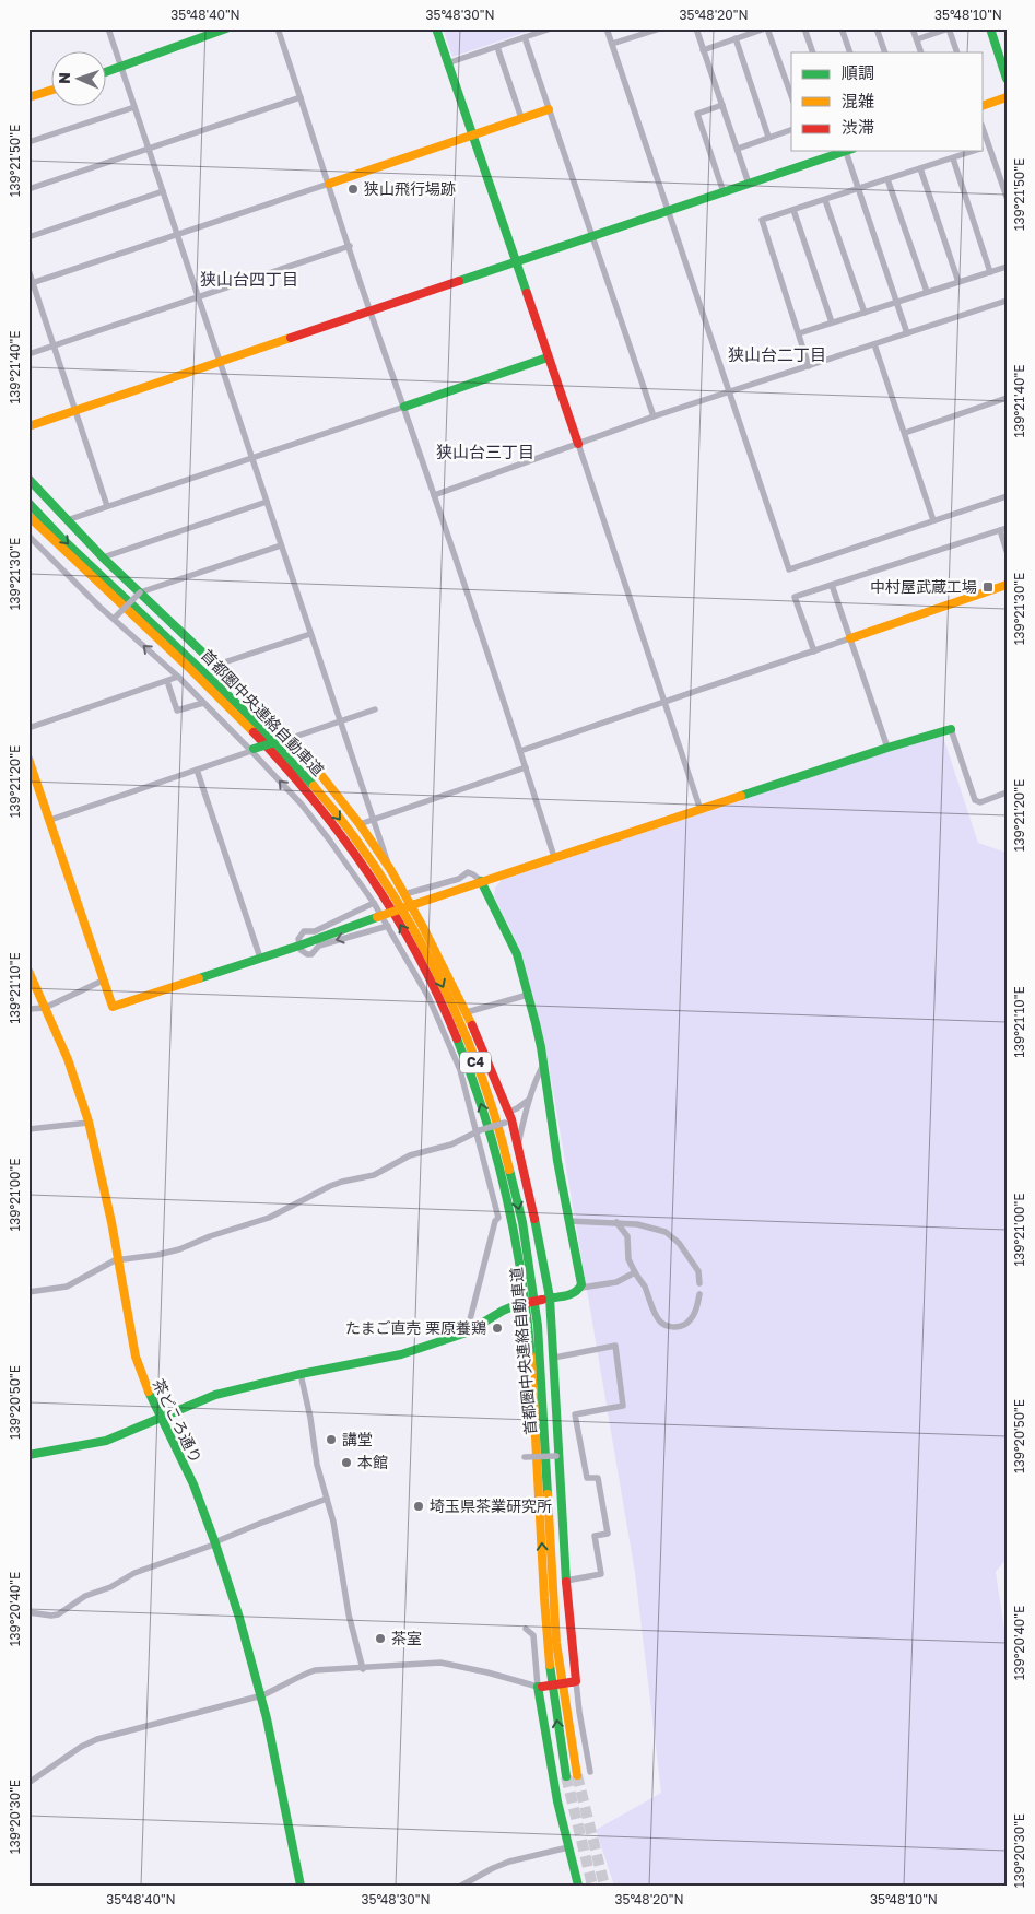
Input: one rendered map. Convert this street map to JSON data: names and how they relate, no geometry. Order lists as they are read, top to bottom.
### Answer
{
  "streets": {
    "main road": ["首都圏中央連絡自動車道", "C4", "茶どころ通り"]
  },
  "districts": ["狭山台四丁目", "狭山台二丁目", "狭山台三丁目"],
  "places": {
    "other": [
      "狭山飛行場跡",
      "たまご直売 栗原養鶏",
      "講堂",
      "本館",
      "埼玉県茶業研究所",
      "茶室"
    ],
    "transit": ["中村屋武蔵工場"]
  },
  "legend": ["順調", "混雑", "渋滞"],
  "north": "left",
  "coordinates": [
    "35°48'40\"N",
    "35°48'30\"N",
    "35°48'20\"N",
    "35°48'10\"N",
    "139°21'50\"E",
    "139°21'40\"E",
    "139°21'30\"E",
    "139°21'20\"E",
    "139°21'10\"E",
    "139°21'00\"E",
    "139°20'50\"E",
    "139°20'40\"E",
    "139°20'30\"E"
  ]
}
